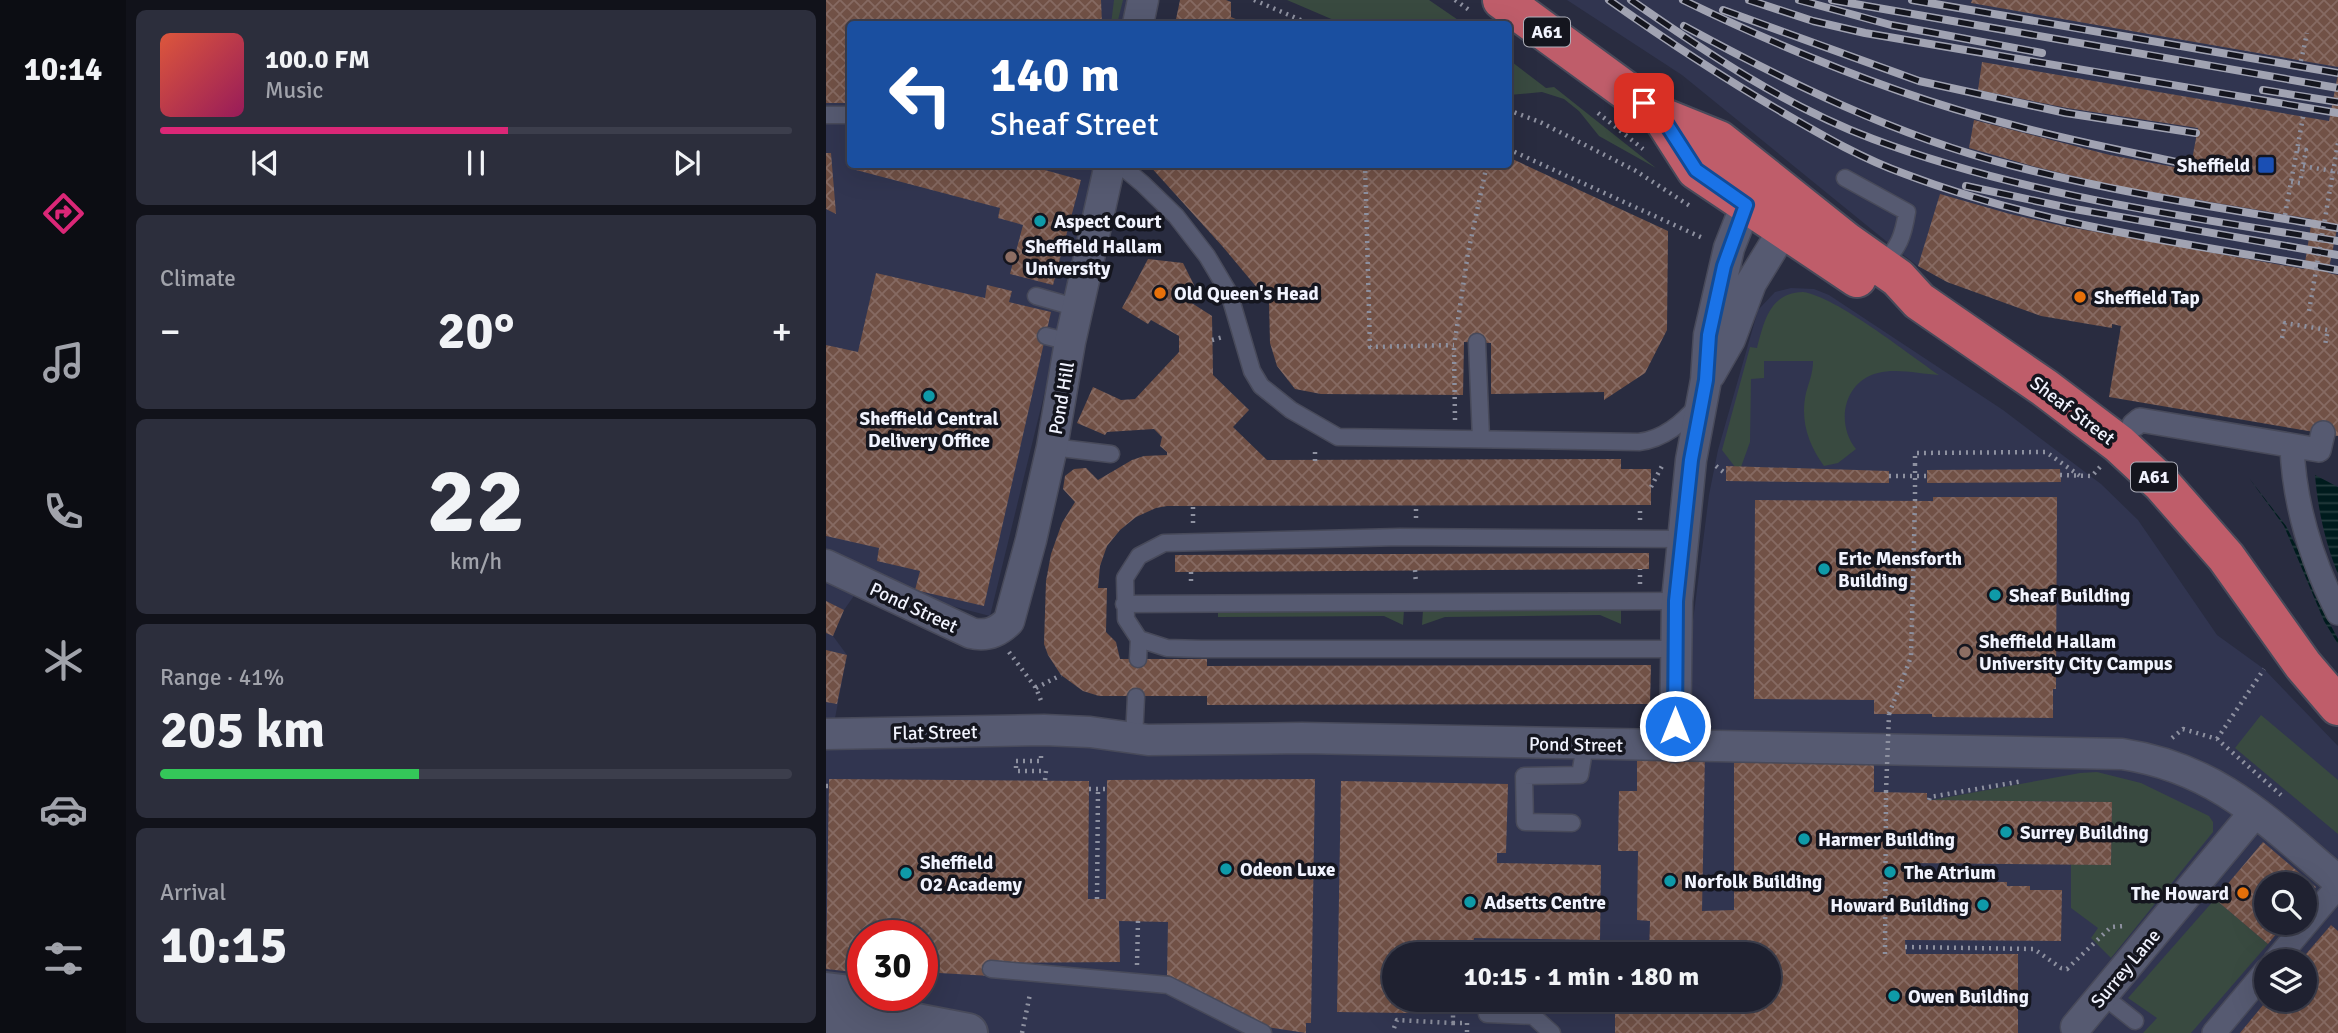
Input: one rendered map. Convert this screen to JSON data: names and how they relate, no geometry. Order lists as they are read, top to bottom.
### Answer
{
  "streets": {
    "highway": ["A61", "Sheaf Street"],
    "street": [
      "Pond Hill",
      "Pond Street",
      "Flat Street",
      "Surrey Lane"
    ]
  },
  "crossings": [
    ["Pond Hill", "Pond Street"],
    ["Pond Street", "Flat Street"],
    ["Pond Street", "Surrey Lane"]
  ],
  "places": {
    "transit": ["Sheffield"],
    "other": [
      "Aspect Court",
      "Sheffield Hallam University",
      "Old Queen's Head",
      "Sheffield Tap",
      "Sheffield Central Delivery Office",
      "Eric Mensforth Building",
      "Sheaf Building",
      "Sheffield Hallam University City Campus",
      "Surrey Building",
      "Harmer Building",
      "Odeon Luxe",
      "The Atrium",
      "Sheffield O2 Academy",
      "Norfolk Building",
      "The Howard",
      "Adsetts Centre",
      "Howard Building",
      "Owen Building"
    ]
  },
  "page": {
    "tabs": "10:14",
    "turn": ["140 m", "Sheaf Street"],
    "song": ["100.0 FM", "Music"],
    "tile": [
      "Climate",
      ["22", "km/h"],
      ["Range · 41%", "205 km"],
      ["Arrival", "10:15"]
    ],
    "heat": ["−", "20°", "+"],
    "limit": "30",
    "trip": "10:15 · 1 min · 180 m"
  }
}
